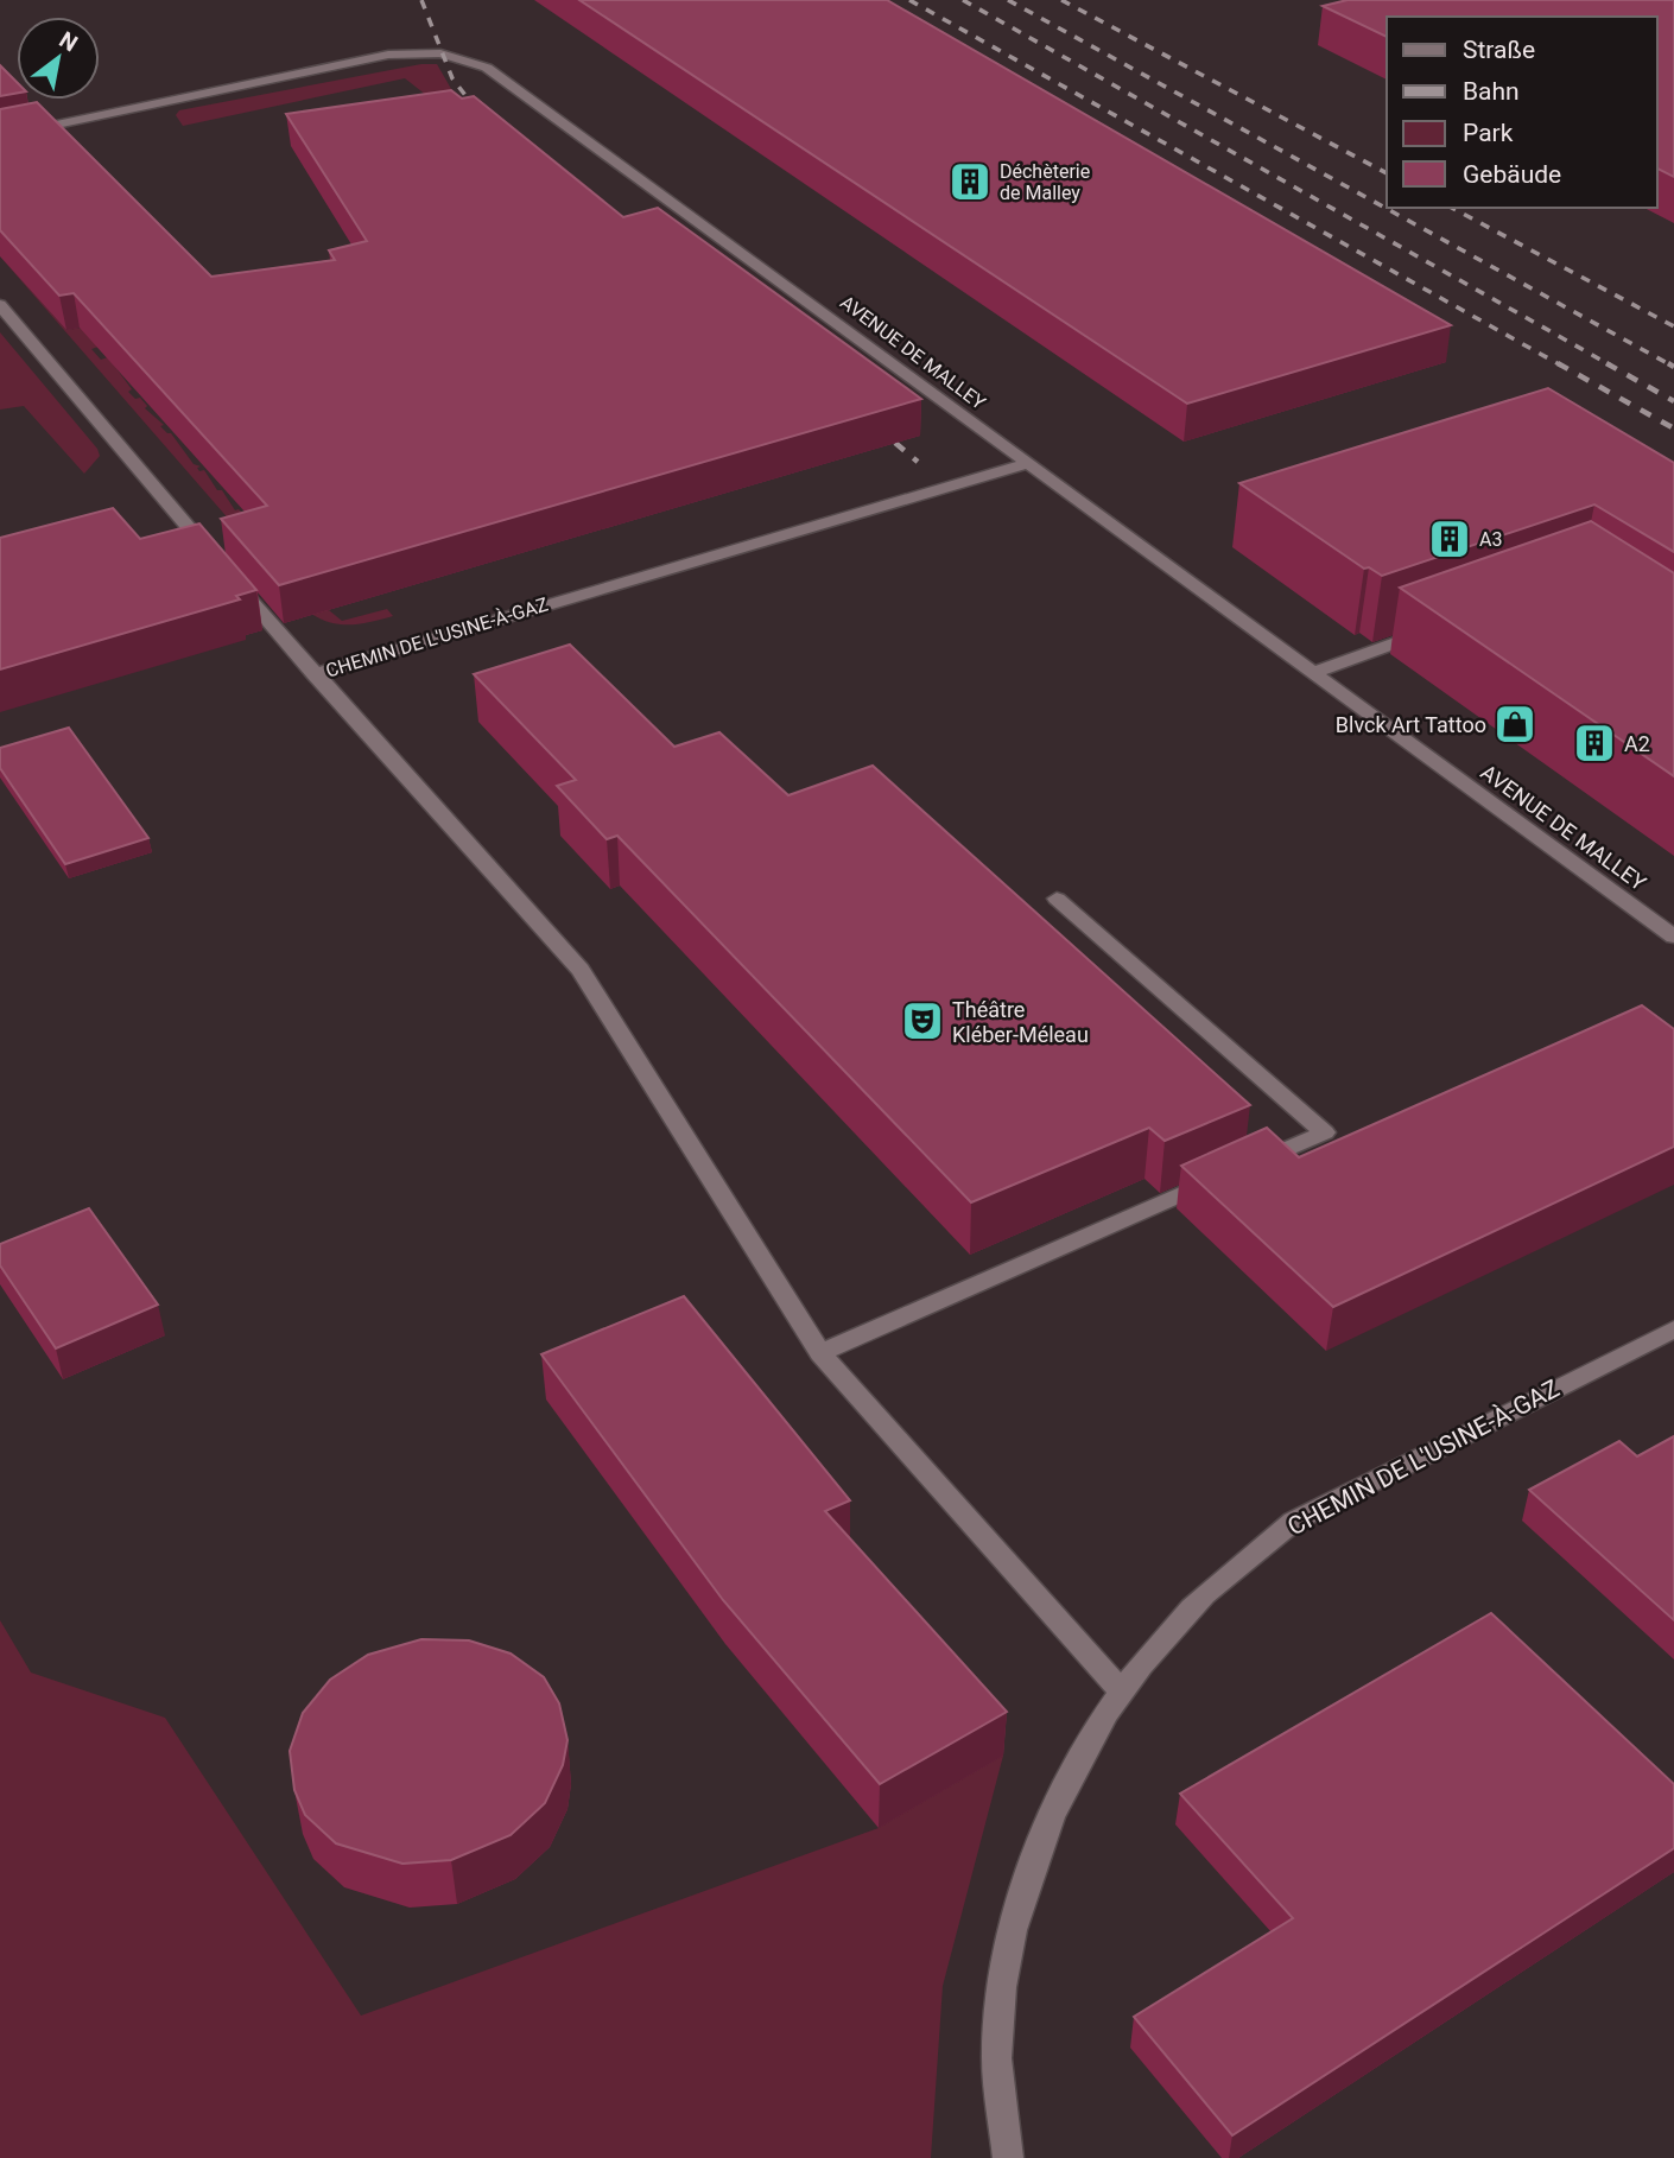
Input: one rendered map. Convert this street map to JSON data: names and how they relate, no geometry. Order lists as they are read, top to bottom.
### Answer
{
  "streets": {
    "street": ["AVENUE DE MALLEY", "CHEMIN DE L'USINE-À-GAZ"]
  },
  "crossings": [
    ["AVENUE DE MALLEY", "CHEMIN DE L'USINE-À-GAZ"]
  ],
  "places": {
    "building": ["Déchèterie de Malley", "A3", "A2"],
    "shop": ["Blvck Art Tattoo"],
    "theatre": ["Théâtre Kléber-Méleau"]
  },
  "legend": [
    "Straße",
    "Bahn",
    "Park",
    "Gebäude"
  ],
  "north": "top right"
}
